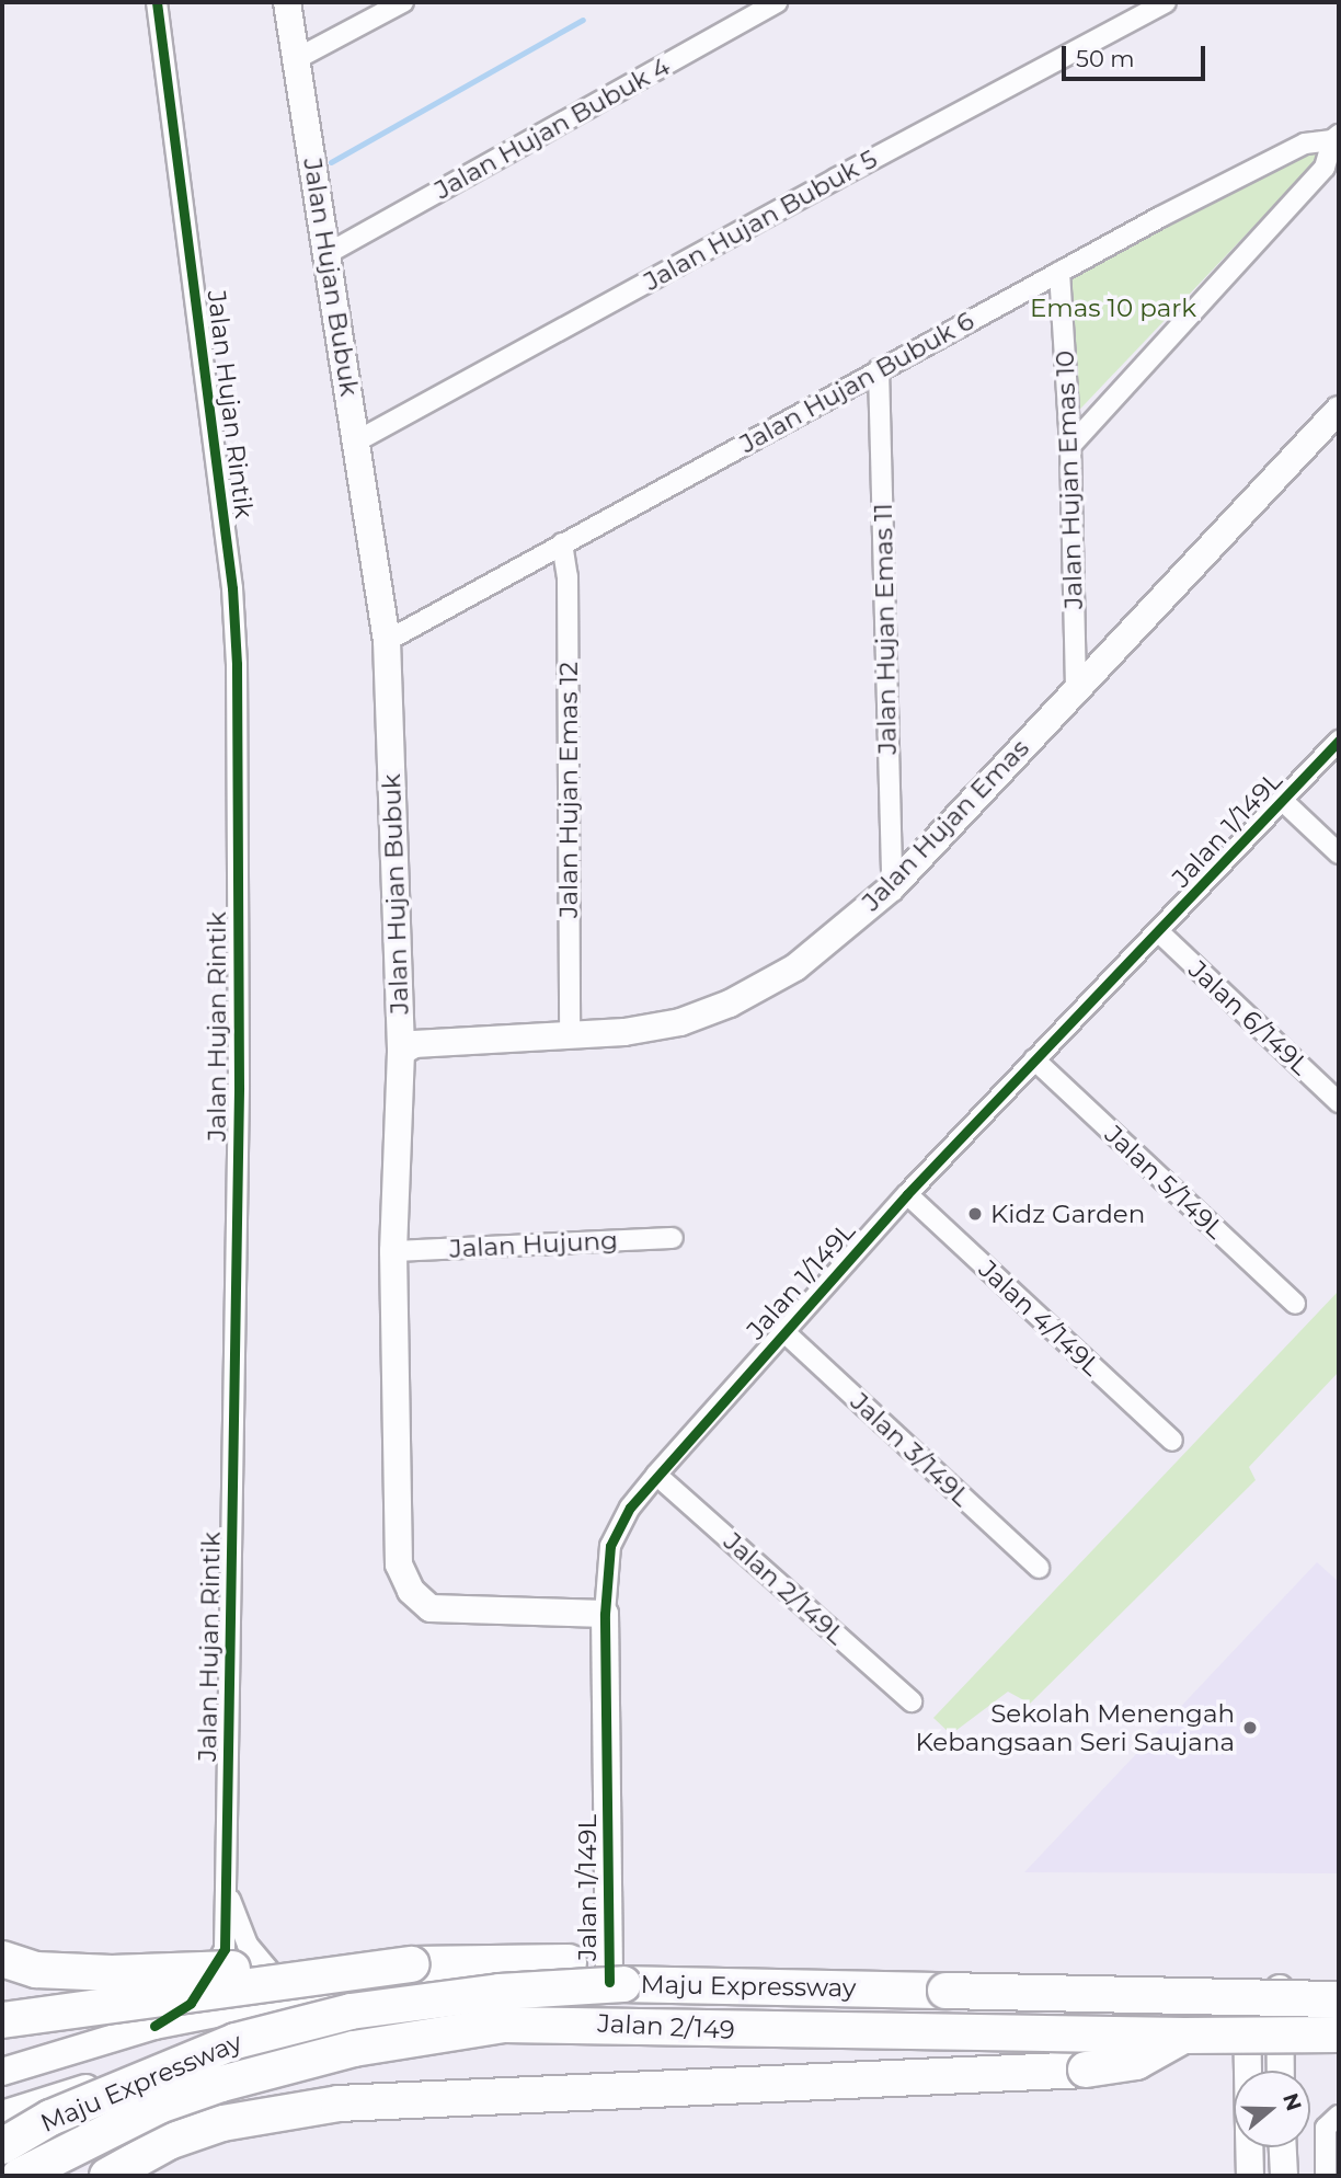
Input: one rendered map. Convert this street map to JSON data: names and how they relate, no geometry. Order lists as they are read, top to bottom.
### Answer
{
  "streets": {
    "highway": ["Maju Expressway"],
    "street": [
      "Jalan Hujan Bubuk 4",
      "Jalan Hujan Bubuk 5",
      "Jalan Hujan Bubuk",
      "Jalan Hujan Bubuk 6",
      "Jalan Hujan Rintik",
      "Jalan Hujan Emas 10",
      "Jalan Hujan Emas 11",
      "Jalan Hujan Emas 12",
      "Jalan Hujan Emas",
      "Jalan 1/149L",
      "Jalan 6/149L",
      "Jalan 5/149L",
      "Jalan Hujung",
      "Jalan 4/149L",
      "Jalan 3/149L",
      "Jalan 2/149L",
      "Jalan 2/149"
    ]
  },
  "crossings": [
    ["Jalan Hujan Bubuk 4", "Jalan Hujan Bubuk"],
    ["Jalan Hujan Bubuk 5", "Jalan Hujan Bubuk"],
    ["Jalan Hujan Bubuk", "Jalan Hujan Bubuk 6"],
    ["Jalan Hujan Bubuk", "Jalan Hujan Emas"],
    ["Jalan Hujan Bubuk", "Jalan 1/149L"],
    ["Jalan Hujan Bubuk", "Jalan Hujung"],
    ["Jalan Hujan Bubuk 6", "Jalan Hujan Emas 10"],
    ["Jalan Hujan Bubuk 6", "Jalan Hujan Emas 11"],
    ["Jalan Hujan Bubuk 6", "Jalan Hujan Emas 12"],
    ["Jalan Hujan Rintik", "Jalan 2/149"],
    ["Jalan Hujan Emas 10", "Jalan Hujan Emas"],
    ["Jalan Hujan Emas 11", "Jalan Hujan Emas"],
    ["Jalan Hujan Emas 12", "Jalan Hujan Emas"],
    ["Jalan 1/149L", "Jalan 6/149L"],
    ["Jalan 1/149L", "Jalan 5/149L"],
    ["Jalan 1/149L", "Jalan 4/149L"],
    ["Jalan 1/149L", "Jalan 3/149L"],
    ["Jalan 1/149L", "Jalan 2/149L"],
    ["Jalan 1/149L", "Maju Expressway"],
    ["Jalan 1/149L", "Jalan 2/149"],
    ["Maju Expressway", "Jalan 2/149"]
  ],
  "parks": ["Emas 10 park"],
  "places": ["Kidz Garden", "Sekolah Menengah Kebangsaan Seri Saujana"],
  "scale_bar": "50 m",
  "north": "right"
}
